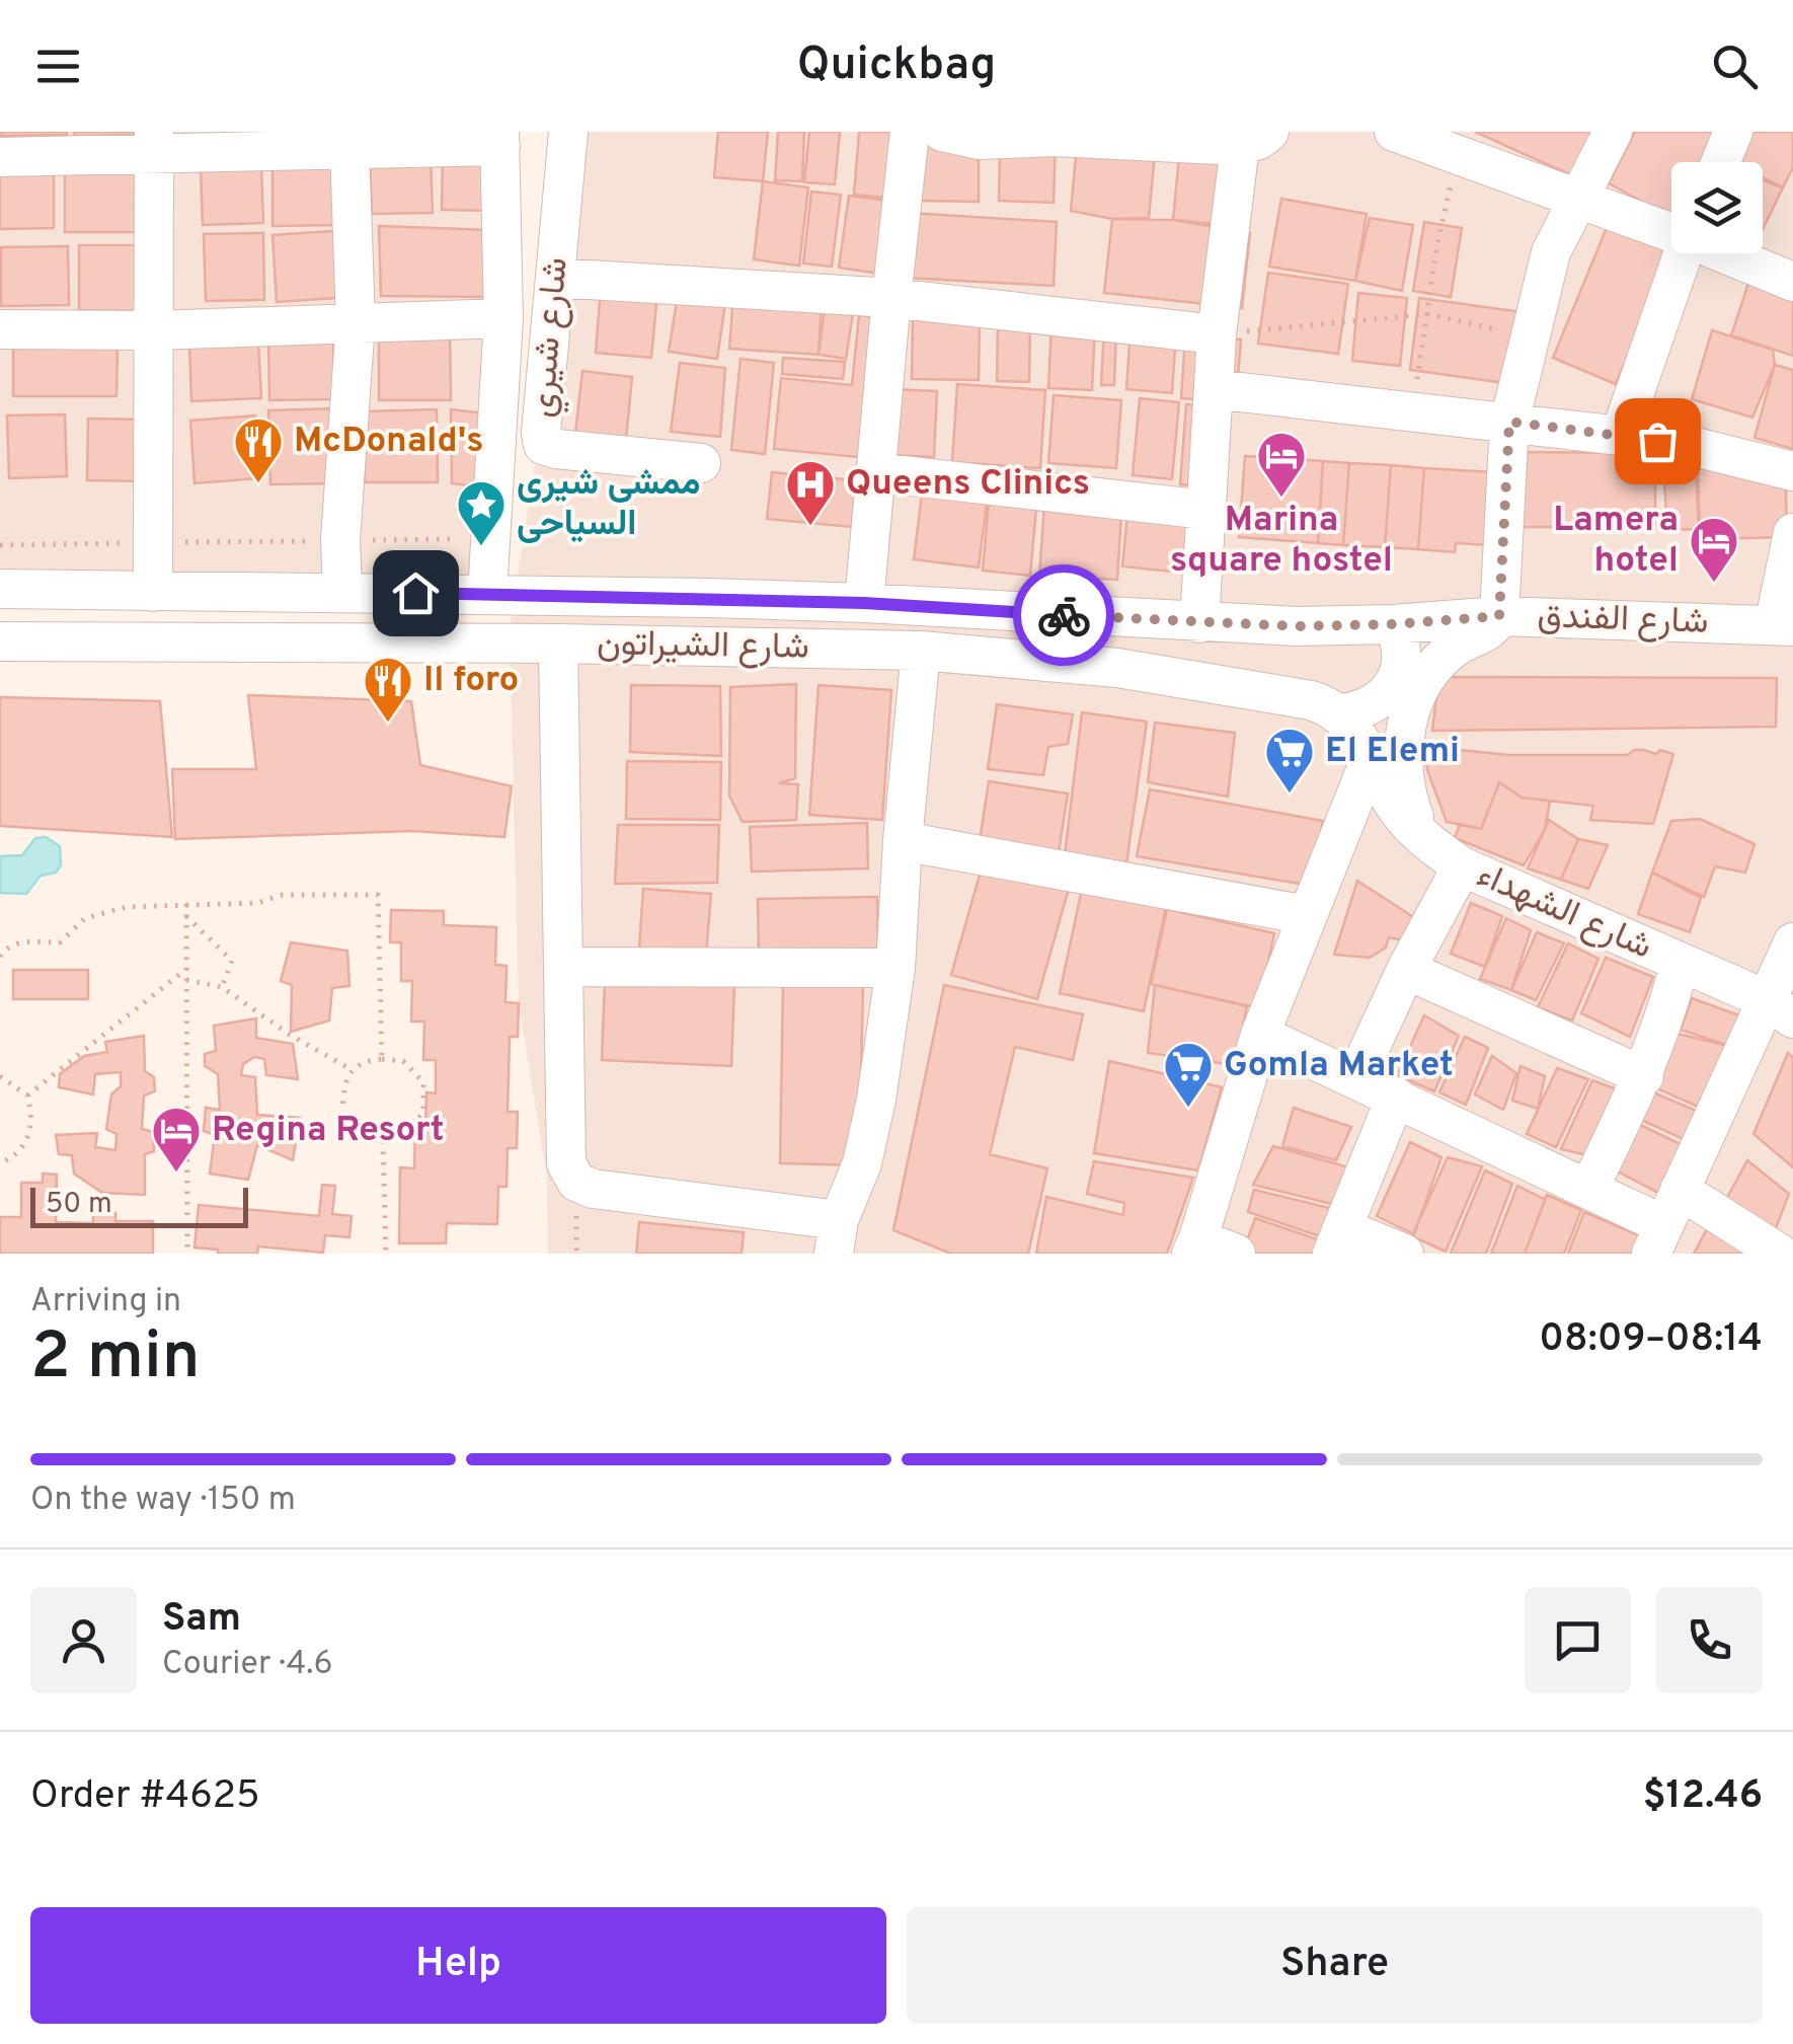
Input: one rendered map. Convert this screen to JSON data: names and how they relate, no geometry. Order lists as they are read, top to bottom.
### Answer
{
  "streets": {
    "street": [
      "شارع شيري",
      "شارع الفندق",
      "شارع الشيراتون",
      "شارع الشهداء"
    ]
  },
  "crossings": [
    ["شارع الفندق", "شارع الشيراتون"]
  ],
  "places": {
    "restaurant": ["McDonald's", "Il foro"],
    "hotel": ["Marina square hostel", "Lamera hotel", "Regina Resort"],
    "hospital": ["Queens Clinics"],
    "place": ["ممشى شيرى السياحى"],
    "supermarket": ["El Elemi", "Gomla Market"]
  },
  "scale_bar": "50 m",
  "page": {
    "header": "Quickbag",
    "scale": "50 m",
    "heading": ["2 min", "Arriving in", "08:09–08:14"],
    "panel": [
      "Sam",
      "Courier · 4.6",
      "Order #4625",
      "$12.46"
    ],
    "bar": "On the way · 150 m",
    "buttons": ["Help", "Share"]
  }
}
